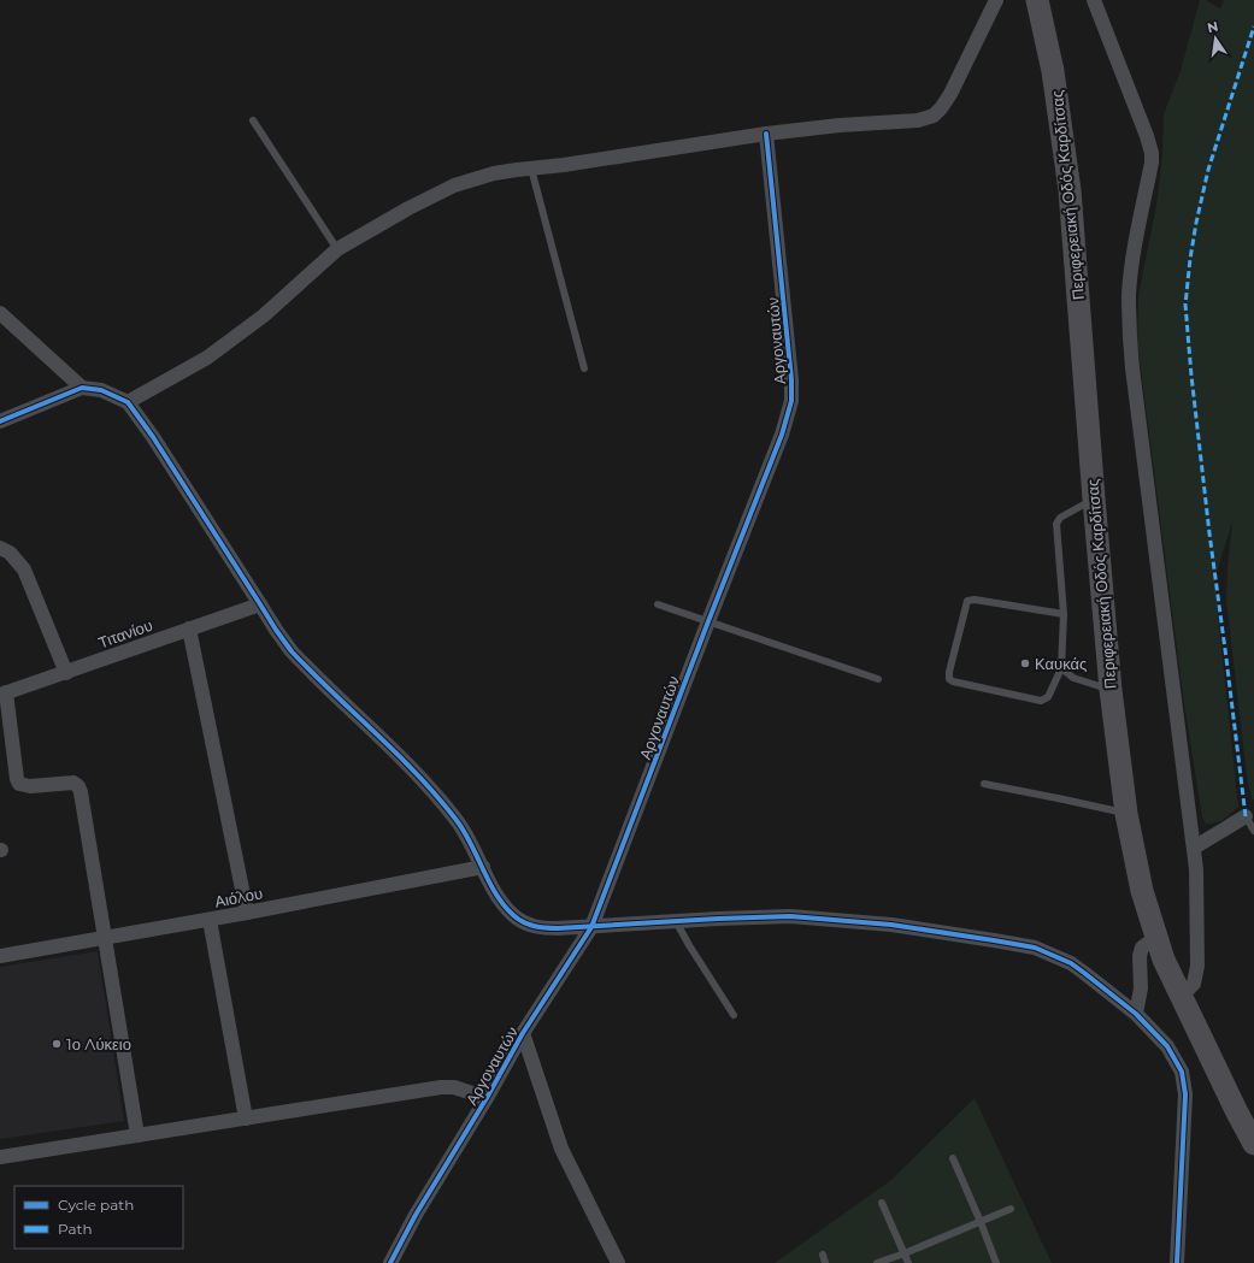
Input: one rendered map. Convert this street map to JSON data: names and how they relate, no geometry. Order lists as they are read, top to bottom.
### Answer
{
  "streets": {
    "main road": ["Περιφερειακή Οδός Καρδίτσας"],
    "street": ["Αργοναυτών", "Τιτανίου", "Αιόλου"]
  },
  "places": ["Καυκάς", "1ο Λύκειο"],
  "legend": ["Cycle path", "Path"],
  "north": "top"
}
